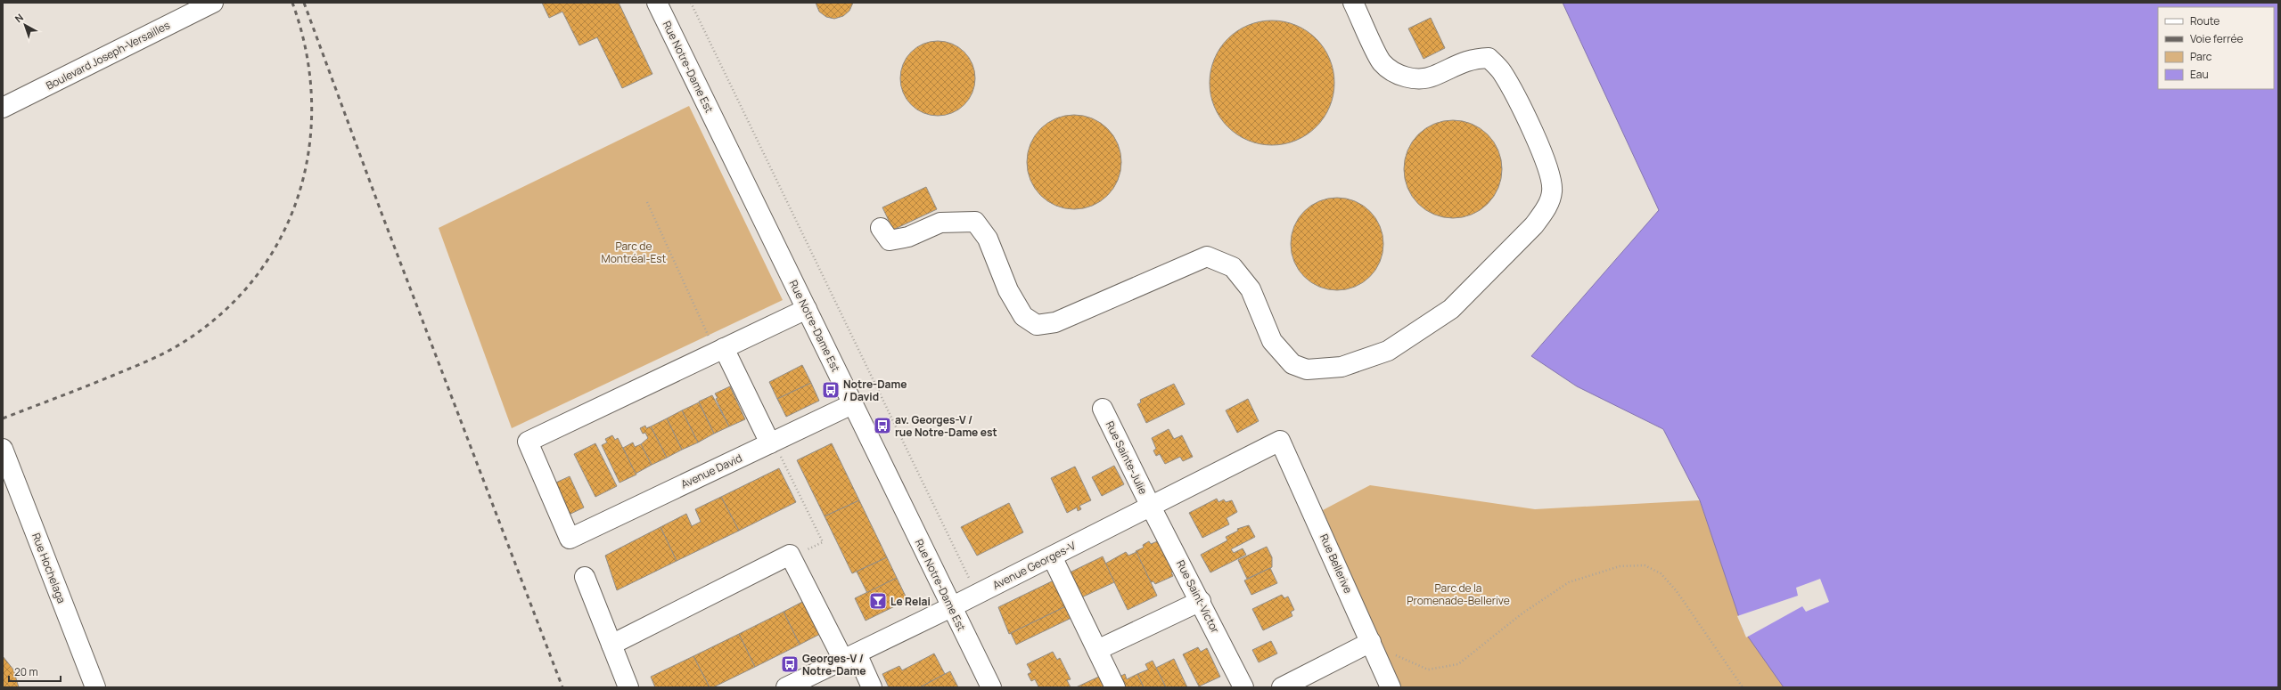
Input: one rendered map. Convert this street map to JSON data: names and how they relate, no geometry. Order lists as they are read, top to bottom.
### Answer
{
  "streets": {
    "street": [
      "Boulevard Joseph-Versailles",
      "Rue Notre-Dame Est",
      "Rue Sainte-Julie",
      "Avenue David",
      "Rue Bellerive",
      "Avenue Georges-V",
      "Rue Hochelaga",
      "Rue Saint-Victor"
    ]
  },
  "crossings": [
    ["Rue Notre-Dame Est", "Avenue David"],
    ["Rue Notre-Dame Est", "Avenue Georges-V"],
    ["Rue Sainte-Julie", "Avenue Georges-V"],
    ["Rue Sainte-Julie", "Rue Saint-Victor"],
    ["Rue Bellerive", "Avenue Georges-V"],
    ["Avenue Georges-V", "Rue Saint-Victor"]
  ],
  "parks": ["Parc de Montréal-Est", "Parc de la Promenade-Bellerive"],
  "places": {
    "bus stop": ["Notre-Dame / David", "av. Georges-V / rue Notre-Dame est", "Georges-V / Notre-Dame"],
    "bar": ["Le Relai"]
  },
  "legend": [
    "Route",
    "Voie ferrée",
    "Parc",
    "Eau"
  ],
  "scale_bar": "20 m",
  "north": "top left"
}
